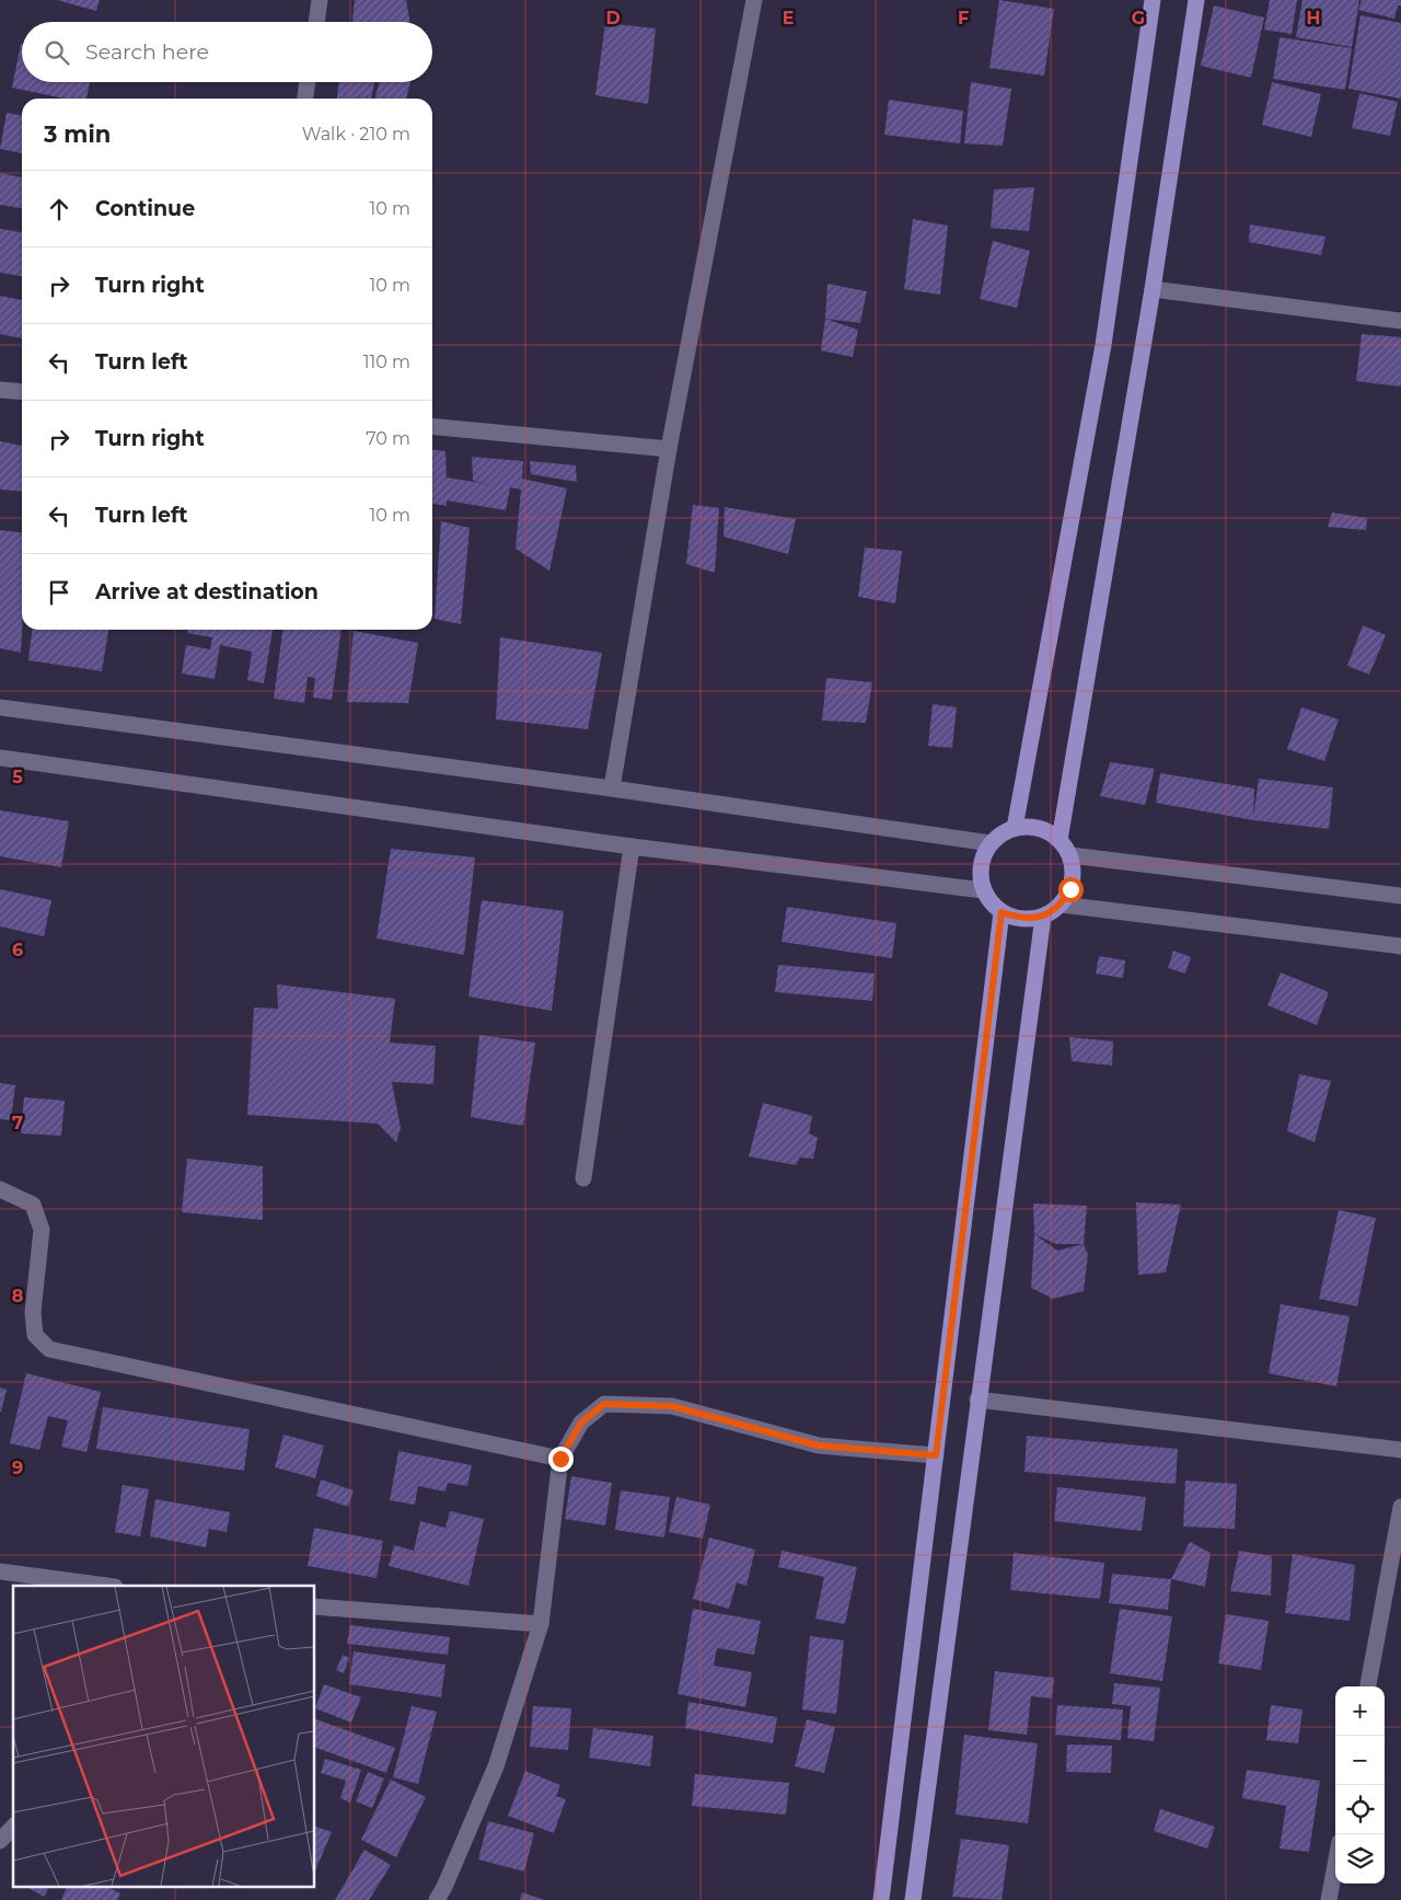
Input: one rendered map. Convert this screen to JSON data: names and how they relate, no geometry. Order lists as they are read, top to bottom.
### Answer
{
  "page": {
    "search": "Search here",
    "heading": ["3 min", "Walk · 210 m"],
    "list": [
      ["Continue", "10 m"],
      ["Turn right", "10 m"],
      ["Turn left", "110 m"],
      ["Turn right", "70 m"],
      ["Turn left", "10 m"],
      "Arrive at destination"
    ],
    "map_buttons": ["+", "−"]
  },
  "grid": {
    "columns": [
      "D",
      "E",
      "F",
      "G",
      "H"
    ],
    "rows": [
      "5",
      "6",
      "7",
      "8",
      "9"
    ]
  }
}
